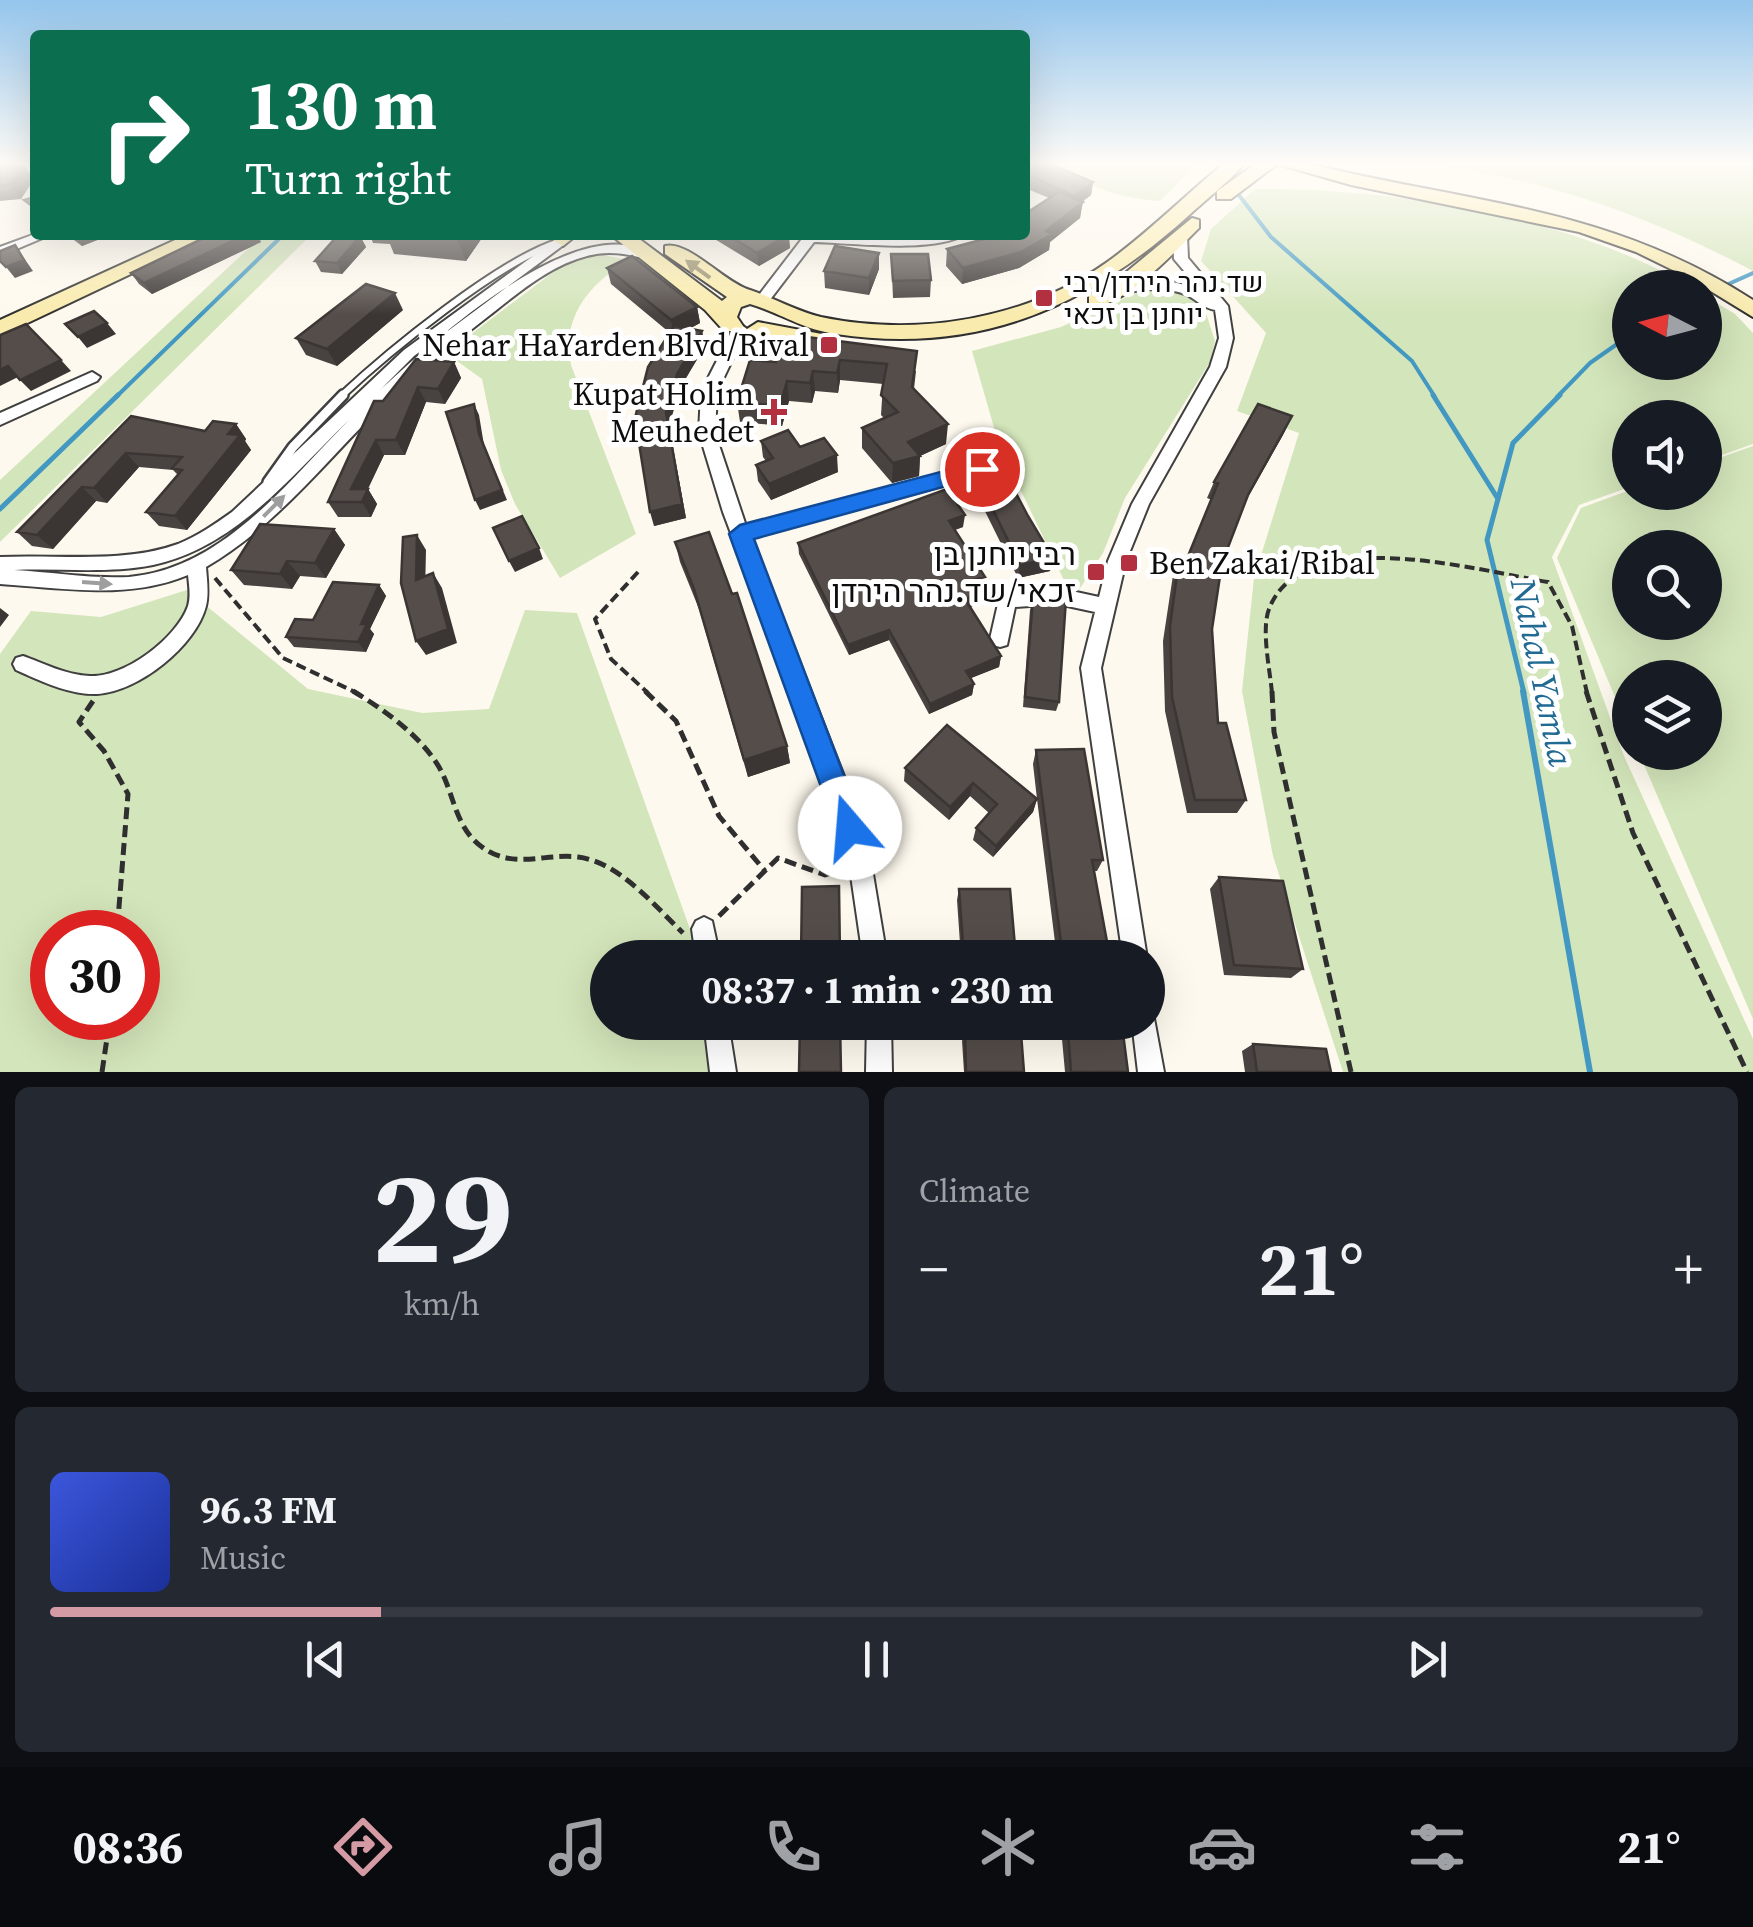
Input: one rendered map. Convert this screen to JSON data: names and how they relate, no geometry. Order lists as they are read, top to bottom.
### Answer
{
  "water": ["Nahal Yamla"],
  "places": {
    "transit": [
      "שד.נהר הירדן/רבי יוחנן בן זכאי",
      "Nehar HaYarden Blvd/Rival",
      "Ben Zakai/Ribal",
      "רבי יוחנן בן זכאי/שד.נהר הירדן"
    ],
    "health": ["Kupat Holim Meuhedet"]
  },
  "north": "left",
  "page": {
    "turn": ["130 m", "Turn right"],
    "limit": "30",
    "trip": "08:37 · 1 min · 230 m",
    "tile": [
      ["29", "km/h"],
      "Climate"
    ],
    "heat": ["−", "21°", "+"],
    "song": ["96.3 FM", "Music"],
    "tabs": ["08:36", "21°"]
  }
}
